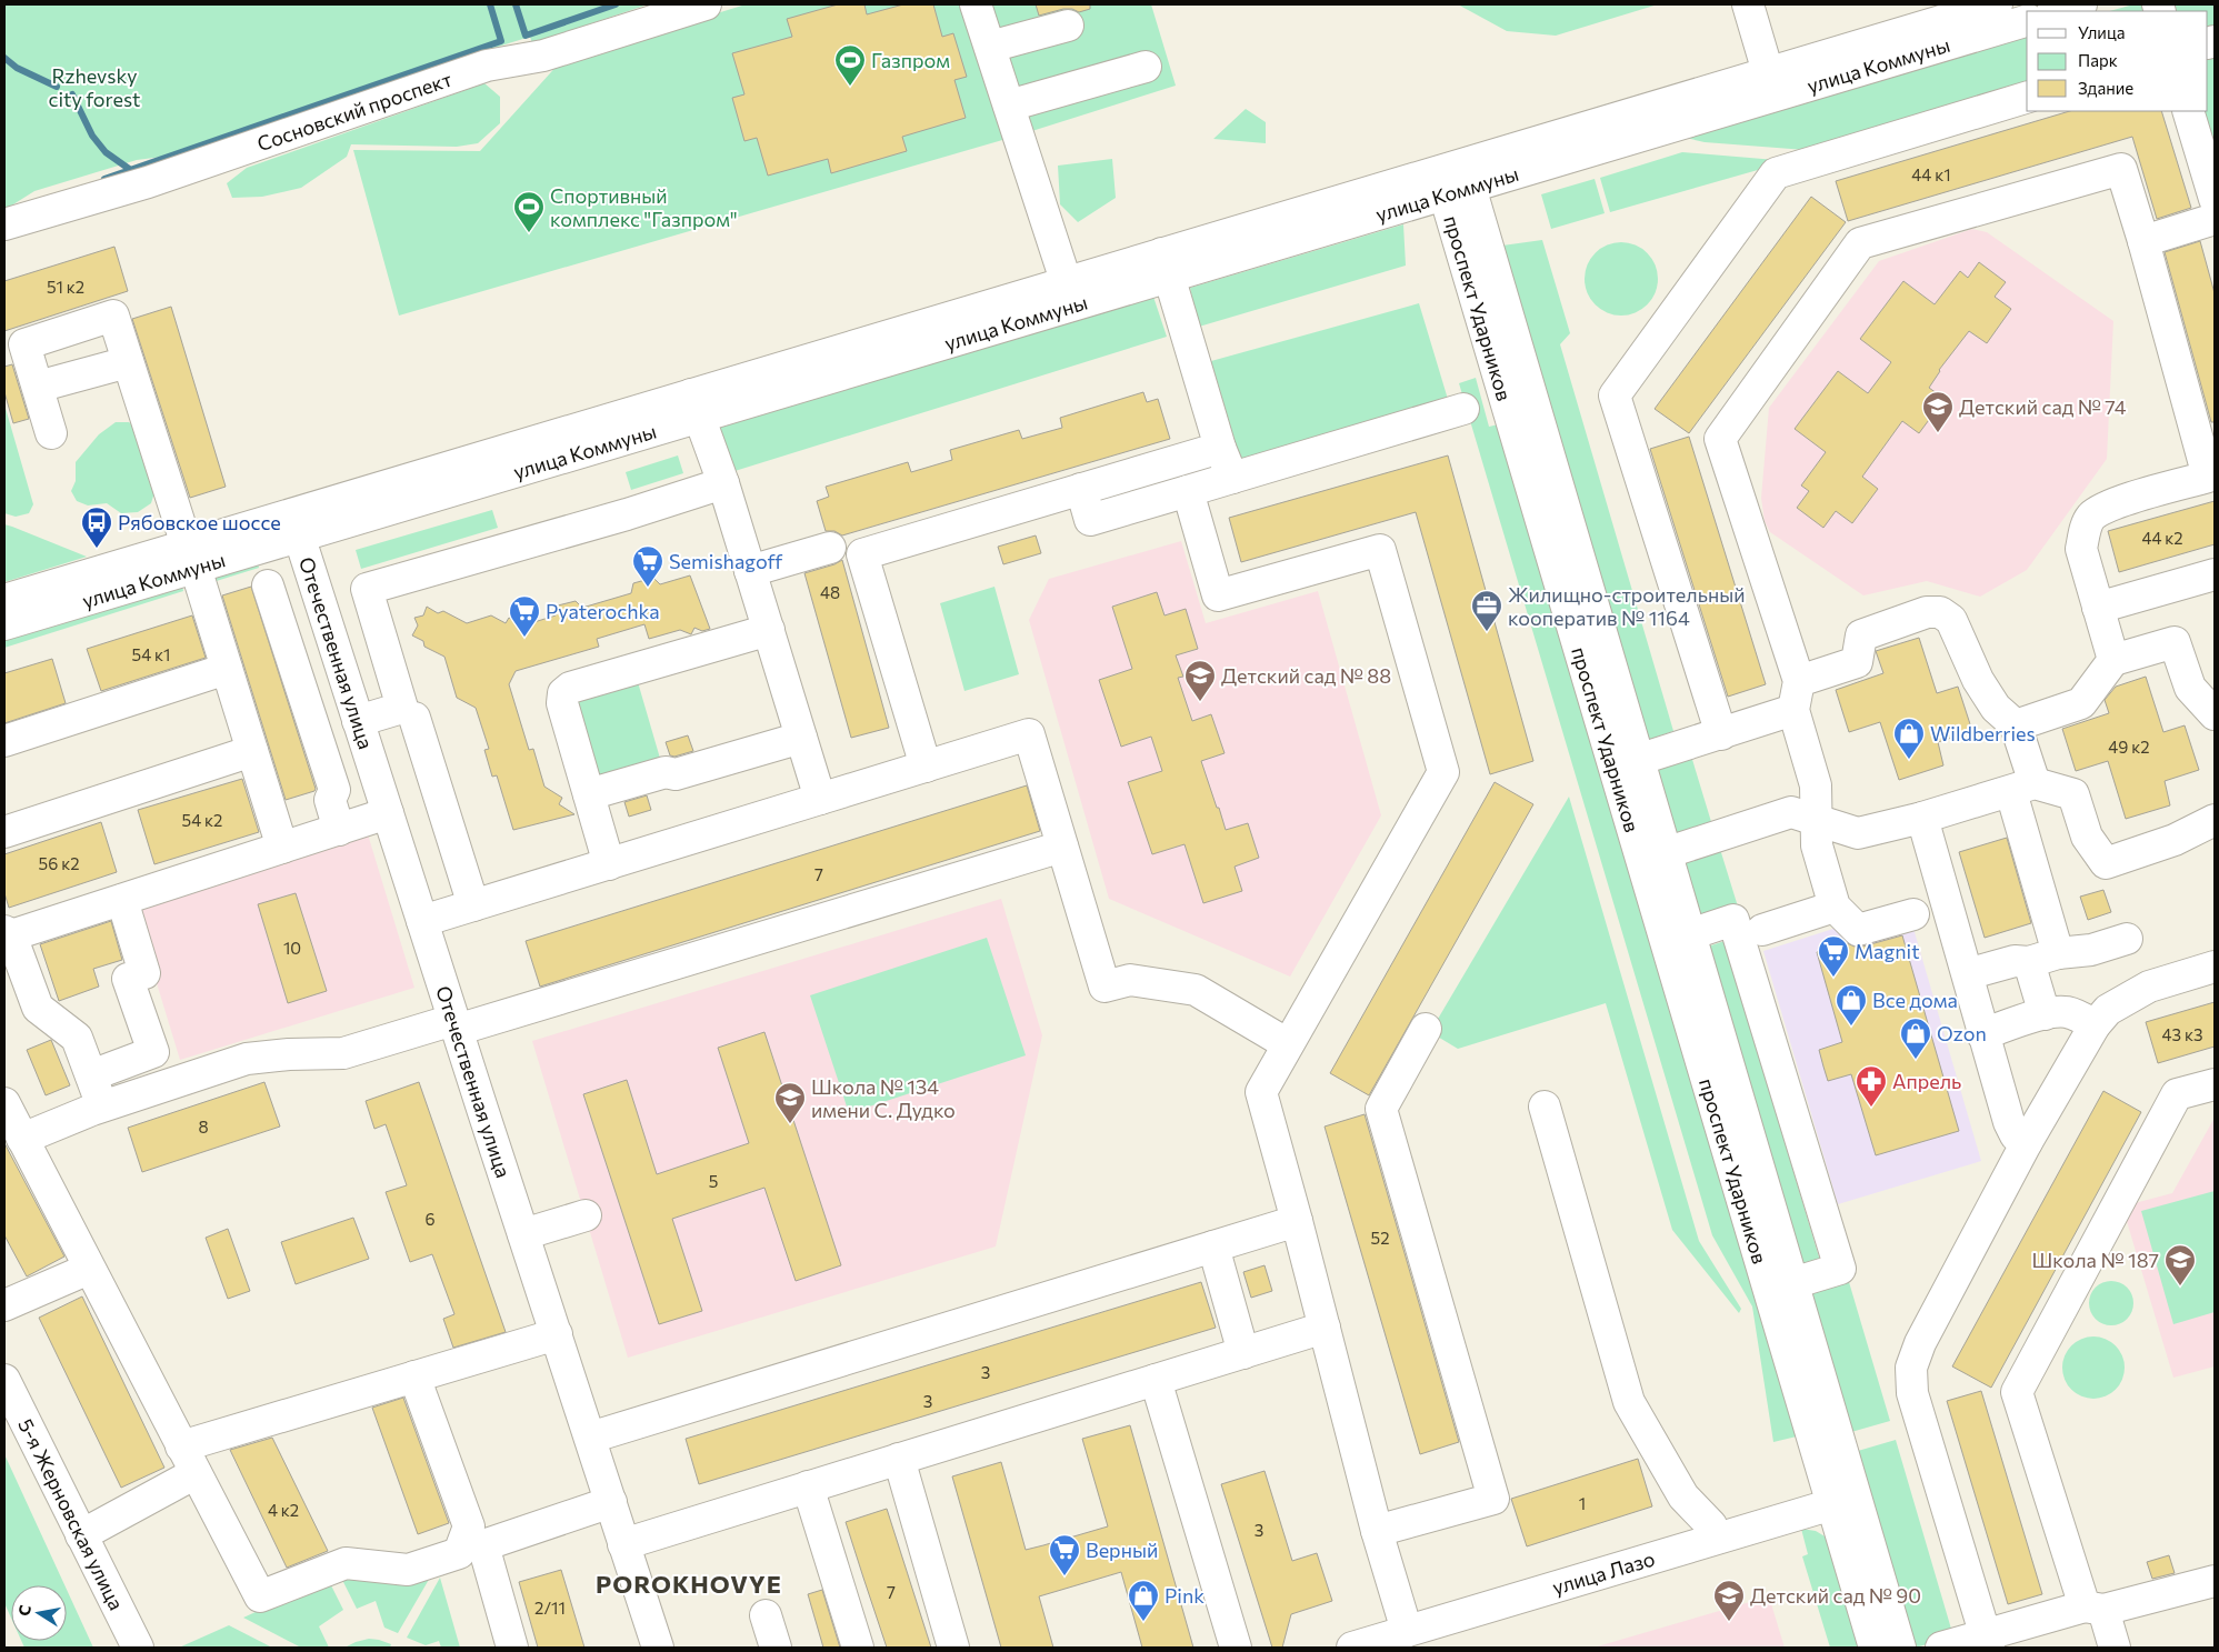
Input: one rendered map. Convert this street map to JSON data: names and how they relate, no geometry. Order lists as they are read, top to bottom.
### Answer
{
  "streets": {
    "street": [
      "улица Коммуны",
      "Сосновский проспект",
      "проспект Ударников",
      "Отечественная улица",
      "5-я Жерновская улица",
      "улица Лазо"
    ]
  },
  "crossings": [
    ["улица Коммуны", "проспект Ударников"],
    ["улица Коммуны", "Отечественная улица"],
    ["проспект Ударников", "улица Лазо"]
  ],
  "districts": ["POROKHOVYE"],
  "parks": ["Rzhevsky city forest"],
  "places": {
    "sports": ["Газпром", "Cпортивный комплекс \"Газпром\""],
    "school or university": [
      "Детский сад № 74",
      "Детский сад № 88",
      "Школа № 134 имени С. Дудко",
      "Школа № 187",
      "Детский сад № 90"
    ],
    "bus stop": ["Рябовское шоссе"],
    "supermarket": [
      "Semishagoff",
      "Pyaterochka",
      "Magnit",
      "Верный"
    ],
    "office": ["Жилищно-строительный кооператив № 1164"],
    "shop": [
      "Wildberries",
      "Все дома",
      "Ozon",
      "Pink"
    ],
    "pharmacy": ["Апрель"]
  },
  "house_numbers": [
    "44 к1",
    "51 к2",
    "44 к2",
    "48",
    "54 к1",
    "49 к2",
    "54 к2",
    "56 к2",
    "7",
    "10",
    "43 к3",
    "8",
    "5",
    "6",
    "52",
    "3",
    "3",
    "1",
    "4 к2",
    "3",
    "7",
    "2/11"
  ],
  "legend": ["Улица", "Парк", "Здание"],
  "north": "left"
}
